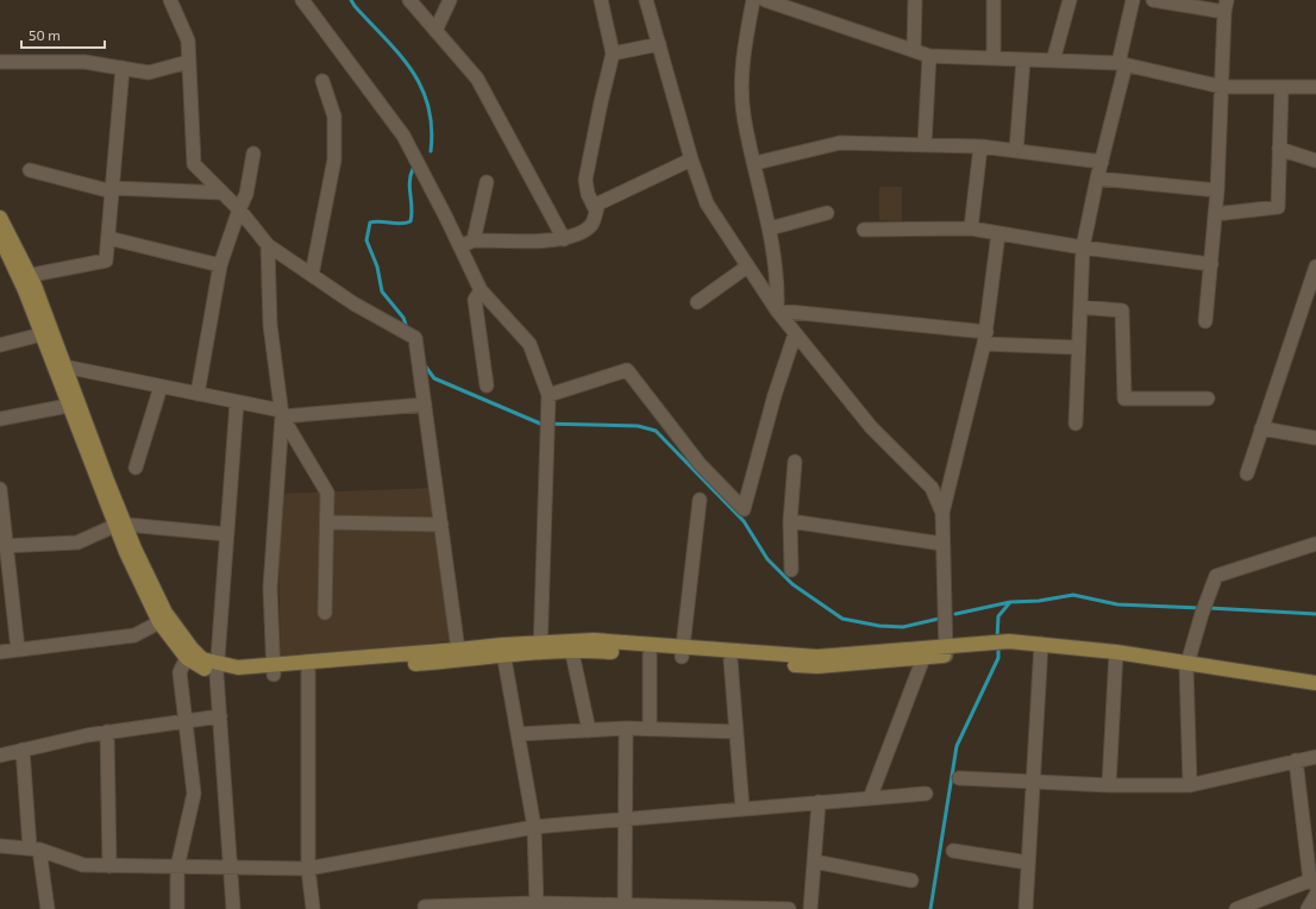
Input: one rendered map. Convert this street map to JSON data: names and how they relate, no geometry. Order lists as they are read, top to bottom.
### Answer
{
  "scale_bar": "50 m"
}
